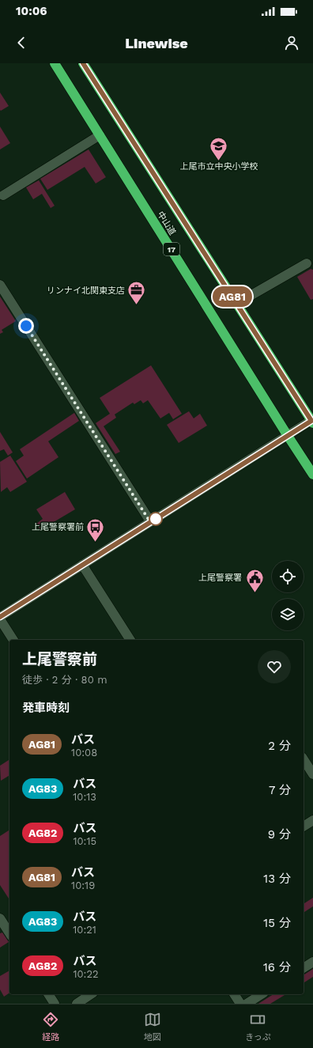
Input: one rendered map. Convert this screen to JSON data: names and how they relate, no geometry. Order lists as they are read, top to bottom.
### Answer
{
  "streets": {
    "highway": ["中山道", "17"]
  },
  "places": {
    "school or university": ["上尾市立中央小学校"],
    "office": ["リンナイ北関東支店"],
    "bus stop": ["上尾警察署前"],
    "public building": ["上尾警察署"]
  },
  "lines": ["bus line AG81"],
  "page": {
    "status": "10:06",
    "header": "Linewise",
    "on_map": "AG81",
    "heading": [
      ["上尾警察前", "徒歩 · 2 分 · 80 m"],
      "発車時刻"
    ],
    "list": [
      {
        "mark": "AG81",
        "name": "バス",
        "note": "10:08",
        "value": "2 分"
      },
      {
        "mark": "AG83",
        "name": "バス",
        "note": "10:13",
        "value": "7 分"
      },
      {
        "mark": "AG82",
        "name": "バス",
        "note": "10:15",
        "value": "9 分"
      },
      {
        "mark": "AG81",
        "name": "バス",
        "note": "10:19",
        "value": "13 分"
      },
      {
        "mark": "AG83",
        "name": "バス",
        "note": "10:21",
        "value": "15 分"
      },
      {
        "mark": "AG82",
        "name": "バス",
        "note": "10:22",
        "value": "16 分"
      }
    ],
    "tabs": ["経路", "地図", "きっぷ"]
  }
}
